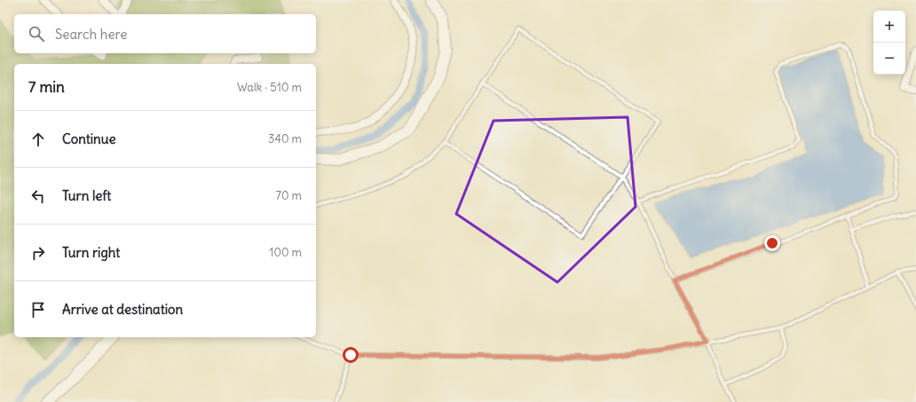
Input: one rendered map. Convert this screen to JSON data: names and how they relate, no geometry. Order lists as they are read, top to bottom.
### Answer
{
  "page": {
    "map_buttons": ["+", "−"],
    "search": "Search here",
    "heading": ["7 min", "Walk · 510 m"],
    "list": [
      ["Continue", "340 m"],
      ["Turn left", "70 m"],
      ["Turn right", "100 m"],
      "Arrive at destination"
    ]
  }
}
